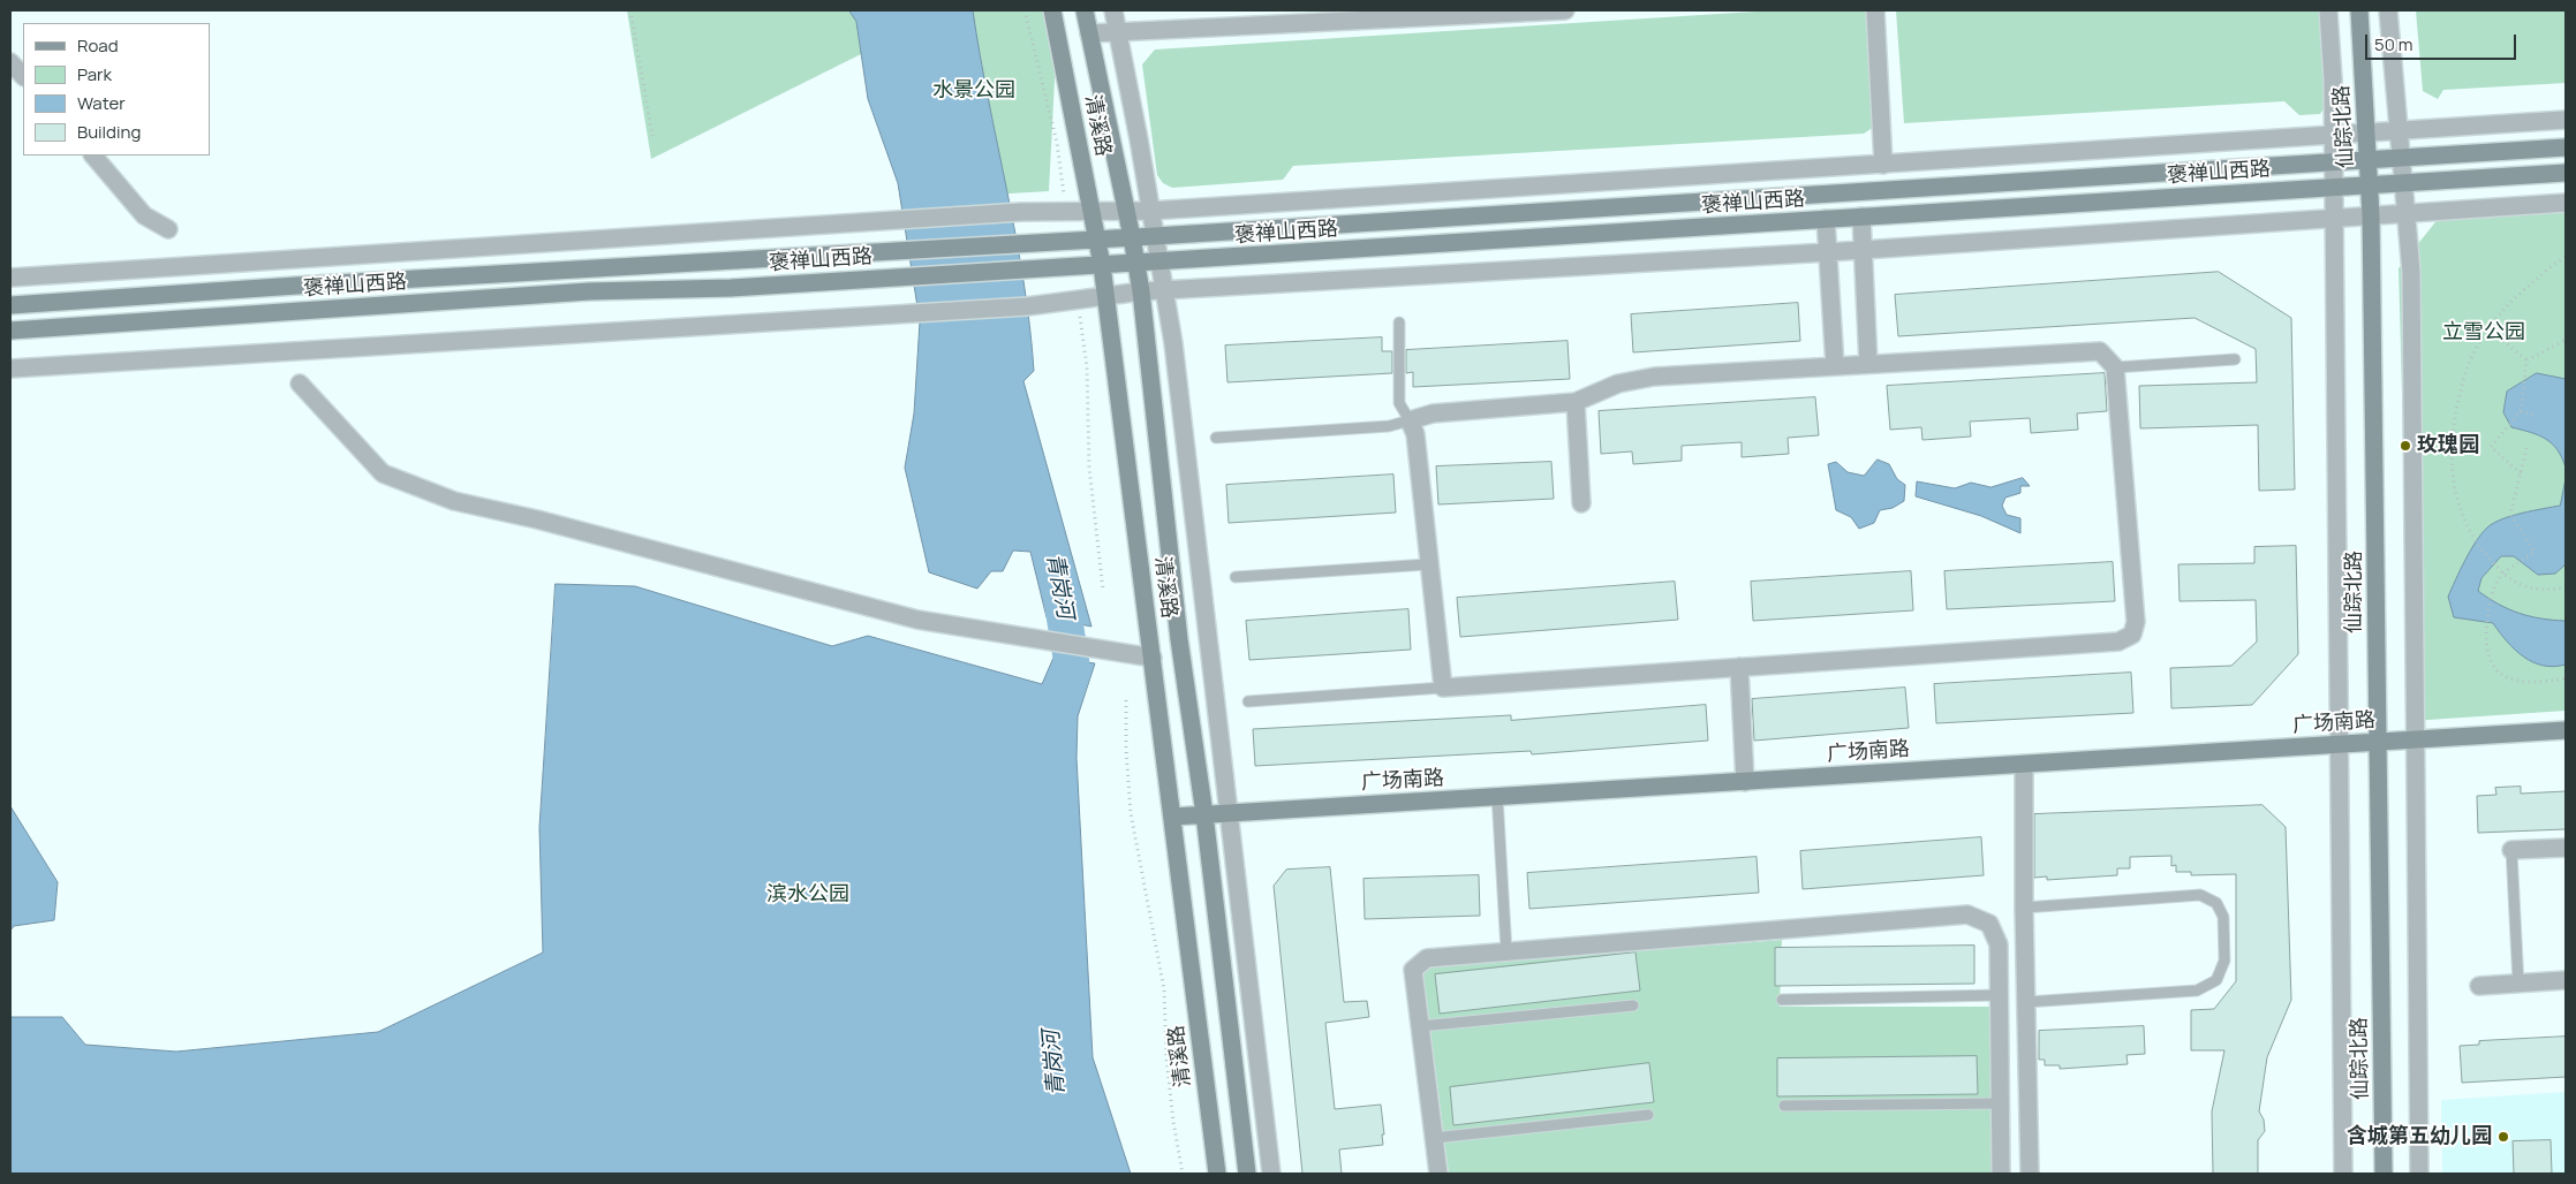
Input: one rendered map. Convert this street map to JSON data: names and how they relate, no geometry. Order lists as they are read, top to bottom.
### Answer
{
  "streets": {
    "main road": [
      "清溪路",
      "仙踪北路",
      "褒禅山西路",
      "广场南路"
    ]
  },
  "crossings": [
    ["清溪路", "褒禅山西路"],
    ["清溪路", "广场南路"],
    ["仙踪北路", "褒禅山西路"],
    ["仙踪北路", "广场南路"]
  ],
  "water": ["青岗河"],
  "parks": ["水景公园", "立雪公园", "滨水公园"],
  "places": ["玫瑰园", "含城第五幼儿园"],
  "legend": [
    "Road",
    "Park",
    "Water",
    "Building"
  ],
  "scale_bar": "50 m"
}
